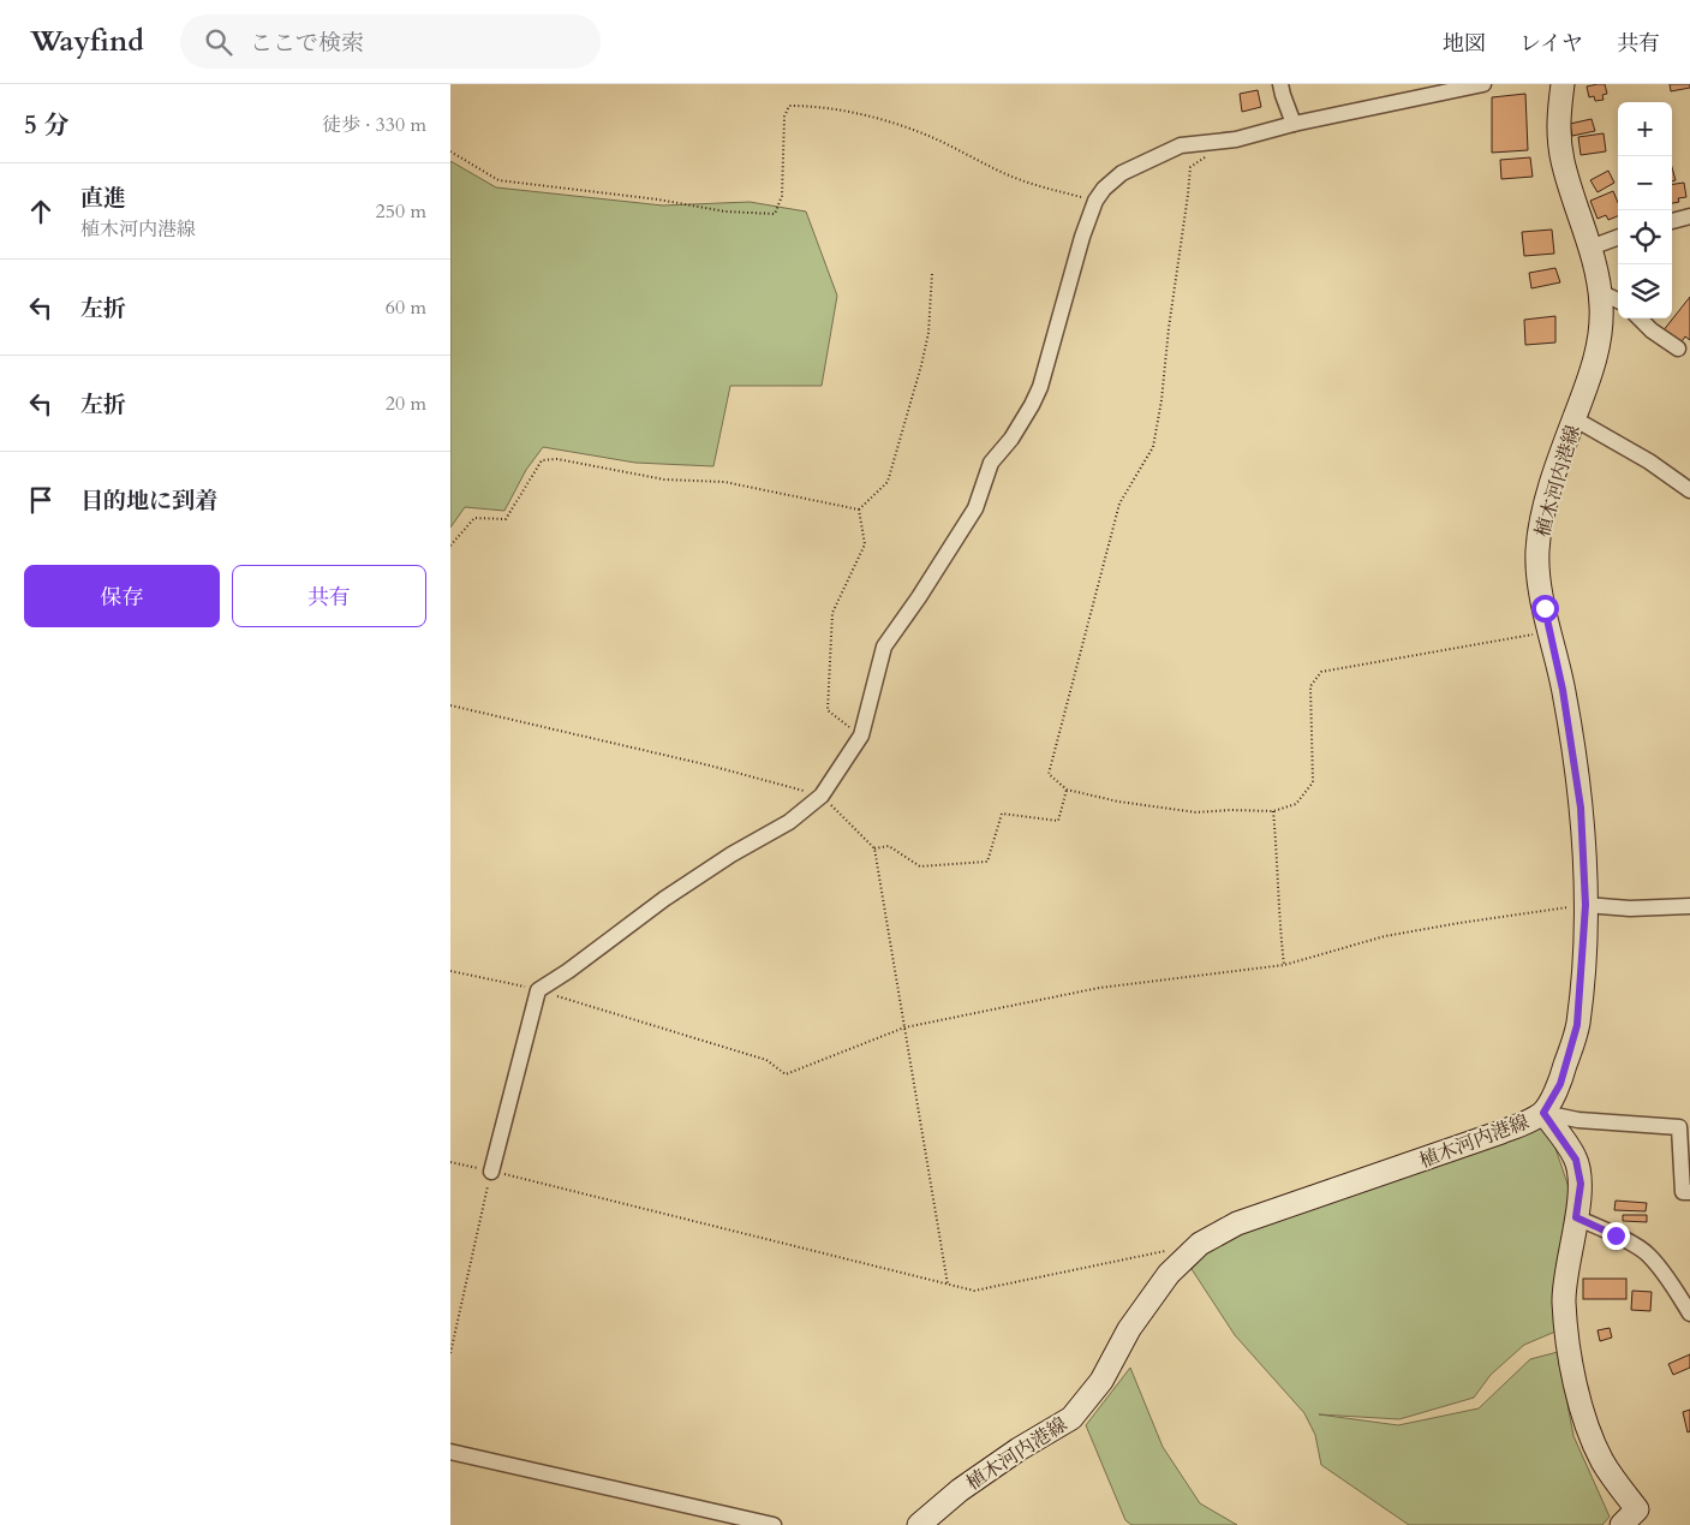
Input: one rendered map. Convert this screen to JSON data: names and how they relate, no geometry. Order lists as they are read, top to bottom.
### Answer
{
  "streets": {
    "main road": ["植木河内港線"]
  },
  "page": {
    "header": "Wayfind",
    "search": "ここで検索",
    "nav": ["地図", "レイヤ", "共有"],
    "heading": ["5 分", "徒歩 · 330 m"],
    "map_buttons": ["+", "−"],
    "list": [
      ["直進", "植木河内港線", "250 m"],
      ["左折", "60 m"],
      ["左折", "20 m"],
      "目的地に到着"
    ],
    "buttons": ["保存", "共有"]
  }
}
